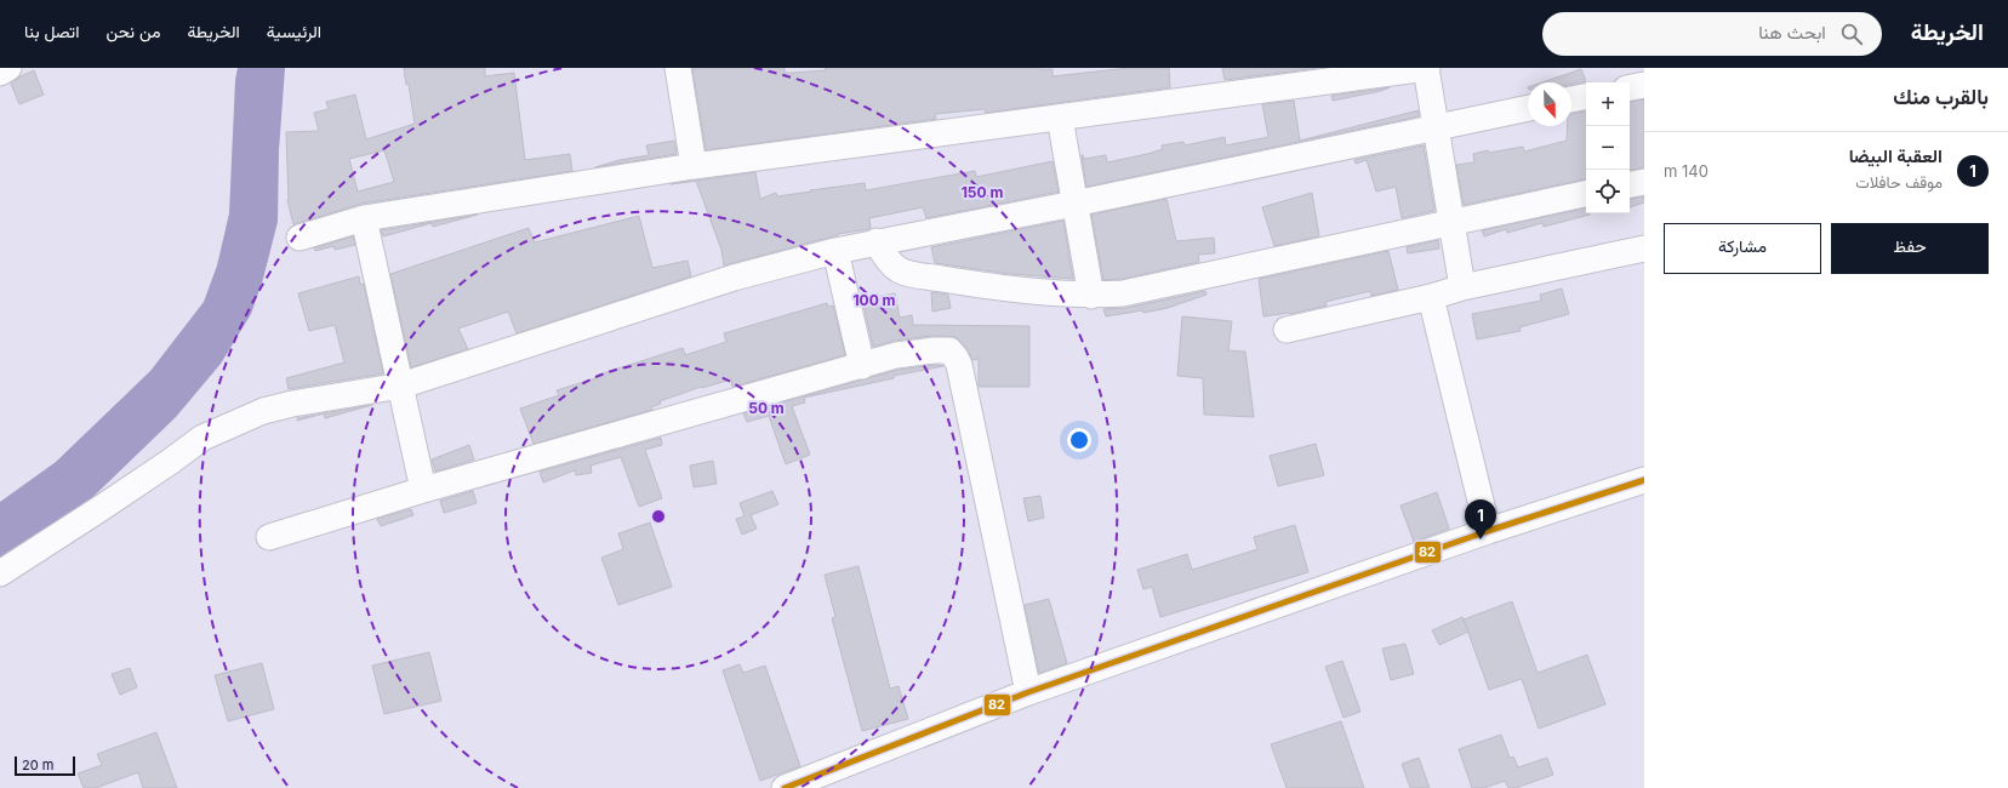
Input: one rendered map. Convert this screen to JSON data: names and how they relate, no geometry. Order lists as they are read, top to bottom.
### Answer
{
  "lines": ["transit line 82"],
  "scale_bar": "20 m",
  "north": "bottom",
  "page": {
    "header": "الخريطة",
    "search": "ابحث هنا",
    "nav": [
      "الرئيسية",
      "الخريطة",
      "من نحن",
      "اتصل بنا"
    ],
    "heading": "بالقرب منك",
    "map_buttons": ["+", "−"],
    "list": [
      {
        "mark": "1",
        "name": "العقبة البيضا",
        "note": "موقف حافلات",
        "value": "140 m"
      }
    ],
    "buttons": ["حفظ", "مشاركة"],
    "pins": "1",
    "scale": "20 m"
  },
  "rings": ["150 m", "100 m", "50 m"]
}
